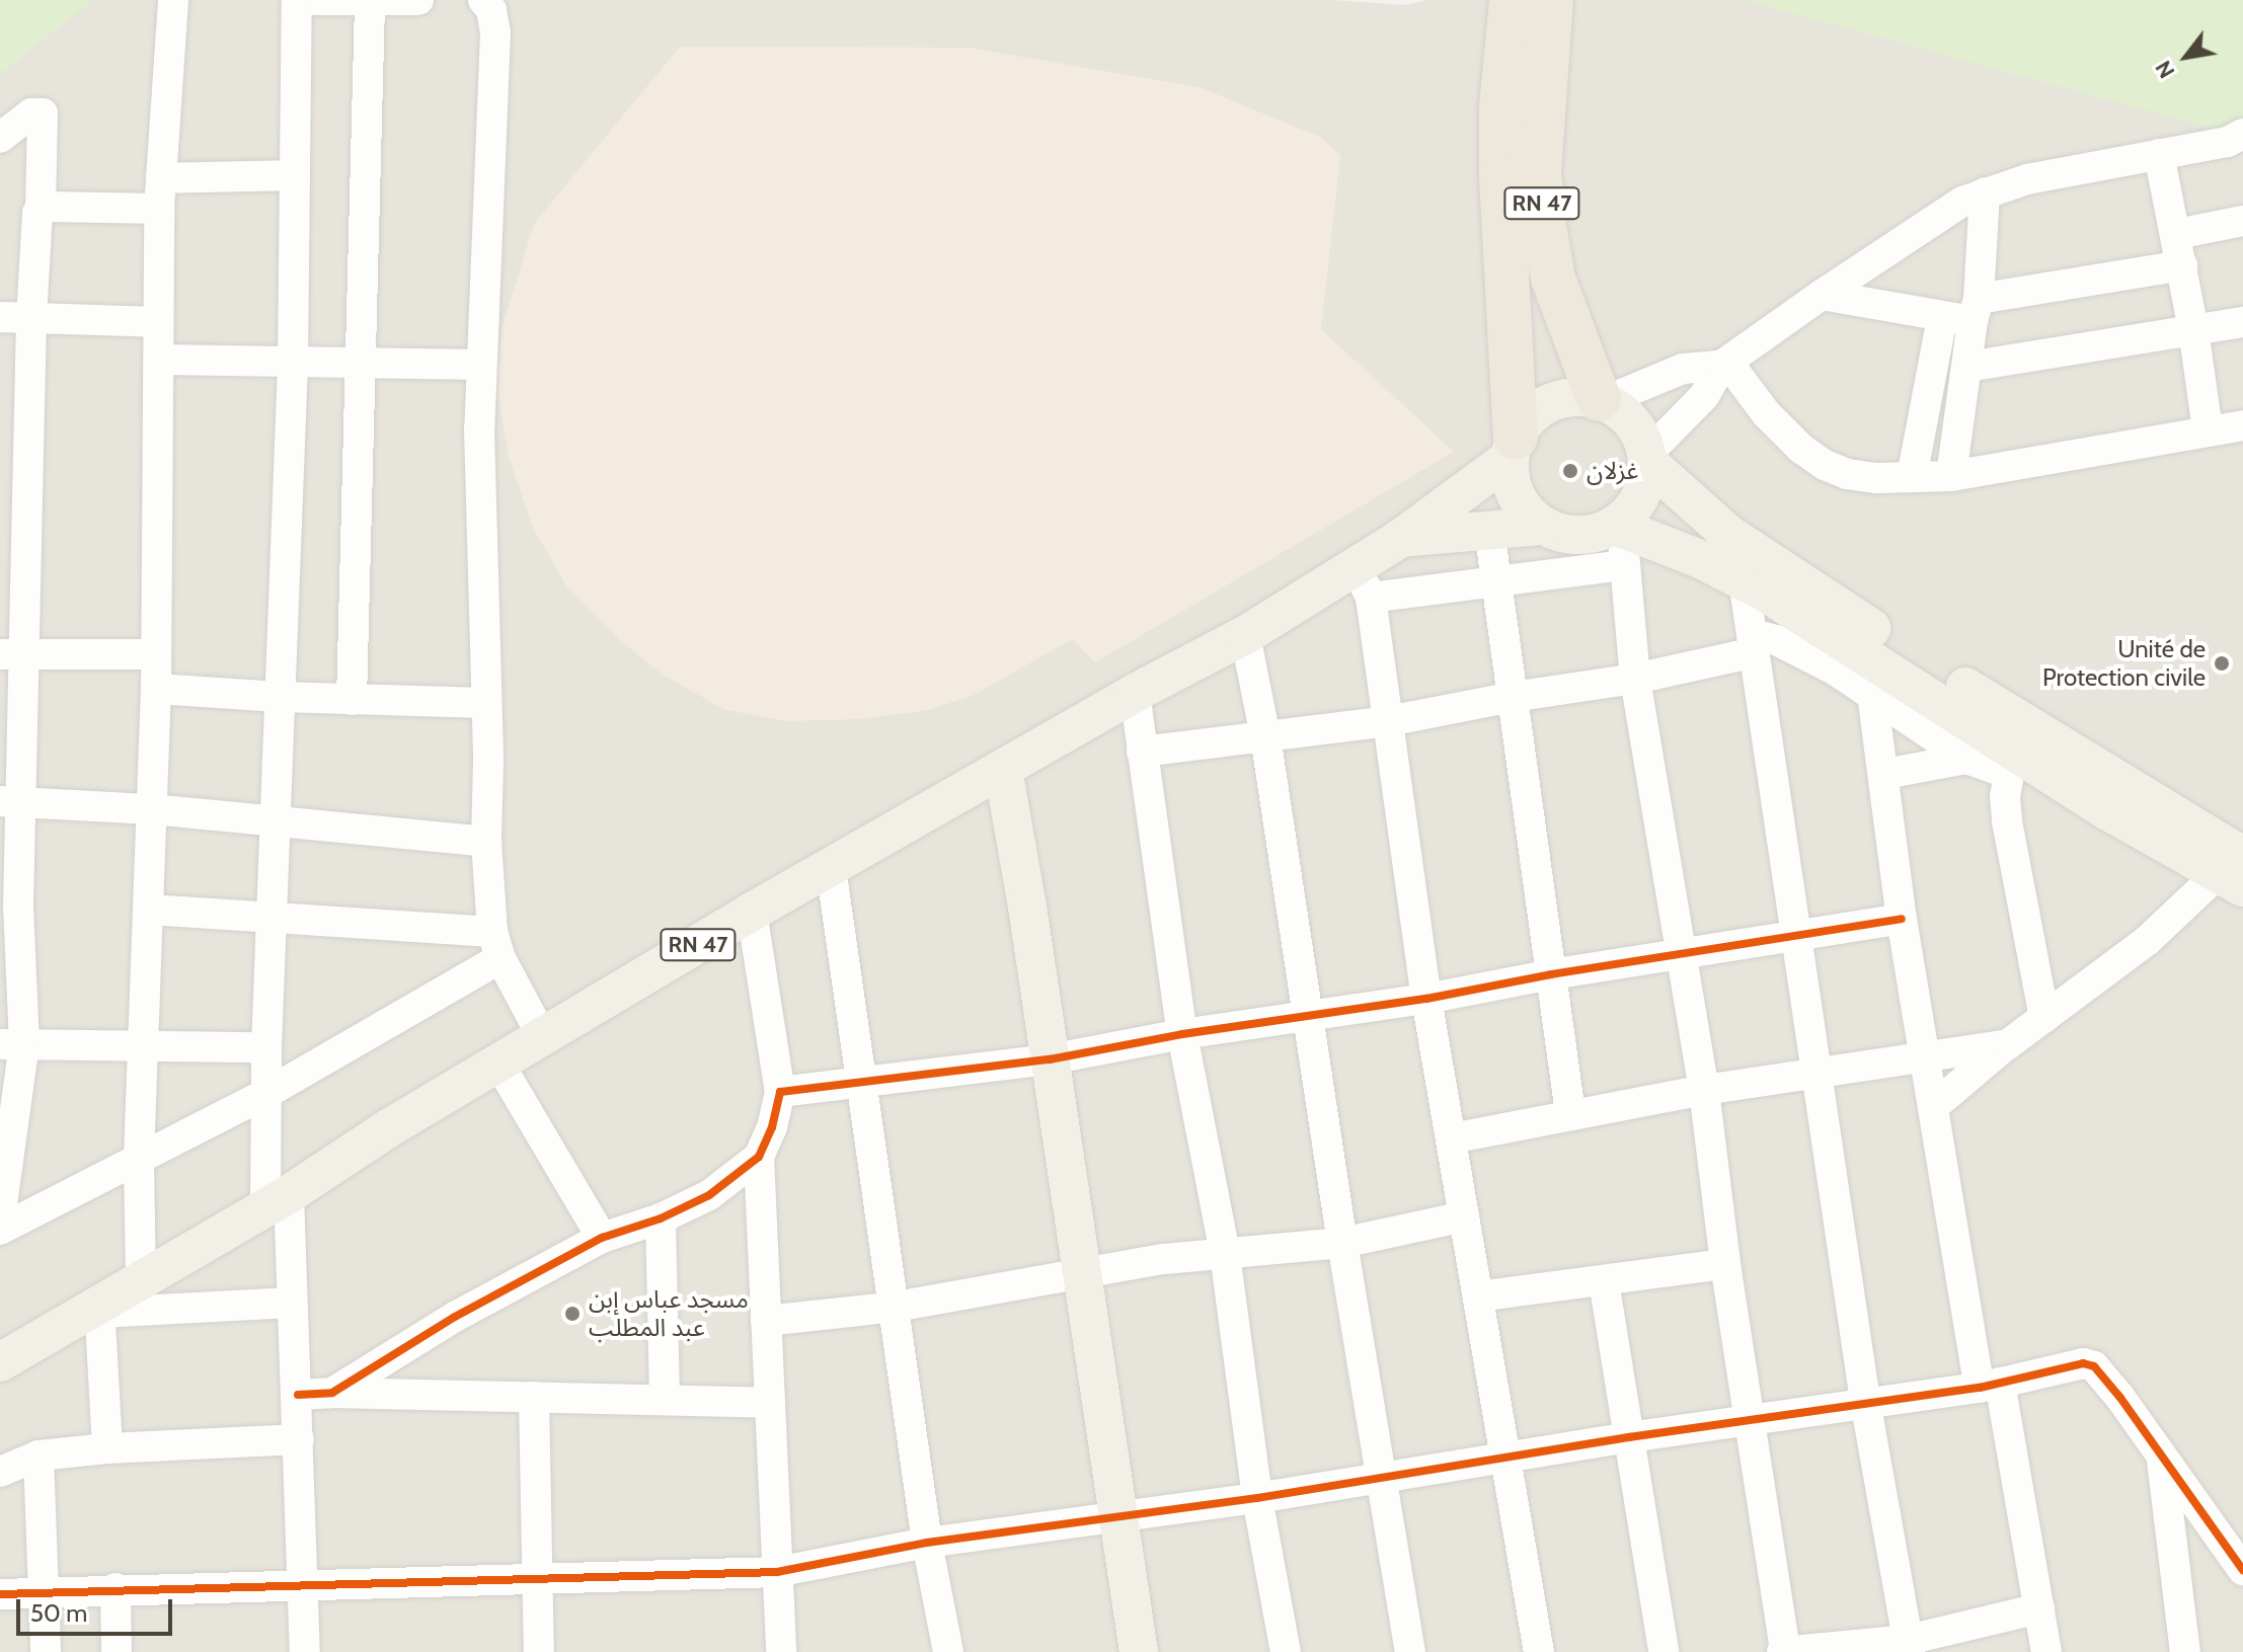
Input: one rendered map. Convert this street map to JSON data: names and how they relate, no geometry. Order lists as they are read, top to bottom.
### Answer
{
  "streets": {
    "highway": ["RN 47"]
  },
  "places": ["غزلان", "Unité de Protection civile", "مسجد عباس إبن عبد المطلب"],
  "scale_bar": "50 m",
  "north": "bottom left"
}
